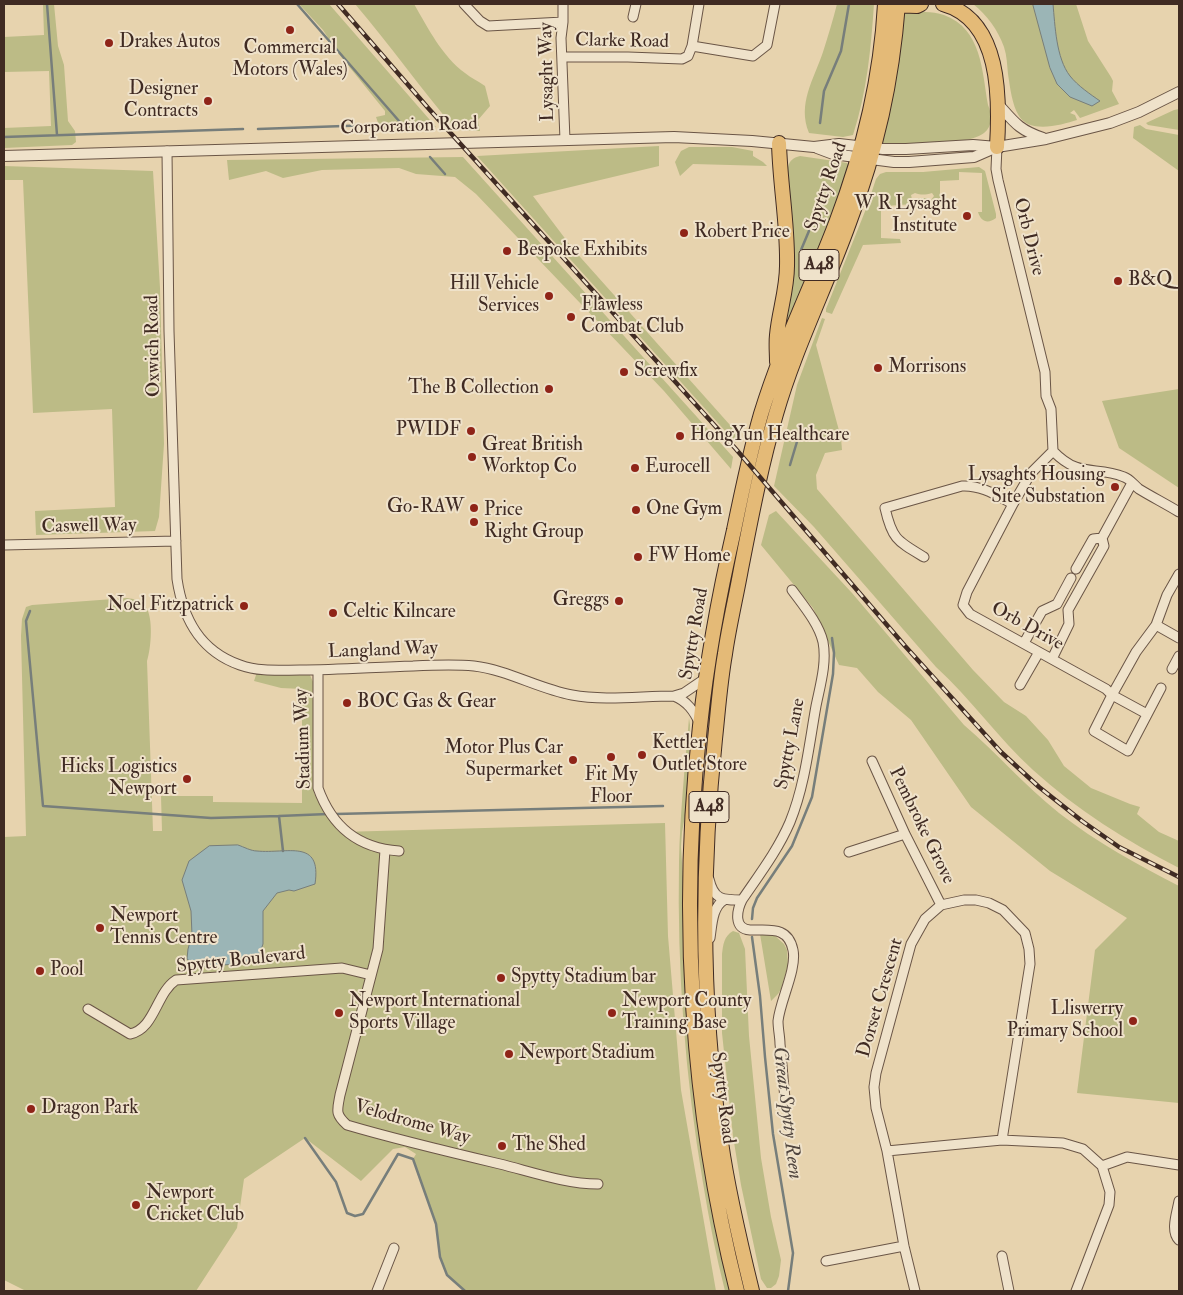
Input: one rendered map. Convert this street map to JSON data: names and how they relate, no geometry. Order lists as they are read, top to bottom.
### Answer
{
  "streets": {
    "main road": ["Spytty Road", "A48"],
    "street": [
      "Clarke Road",
      "Lysaght Way",
      "Corporation Road",
      "Orb Drive",
      "Oxwich Road",
      "Caswell Way",
      "Langland Way",
      "Stadium Way",
      "Spytty Lane",
      "Pembroke Grove",
      "Spytty Boulevard",
      "Dorset Crescent",
      "Velodrome Way"
    ]
  },
  "crossings": [
    ["Clarke Road", "Lysaght Way"],
    ["Lysaght Way", "Corporation Road"],
    ["Corporation Road", "Spytty Road"],
    ["Corporation Road", "Orb Drive"],
    ["Corporation Road", "Oxwich Road"],
    ["Spytty Road", "Langland Way"],
    ["Oxwich Road", "Caswell Way"],
    ["Oxwich Road", "Langland Way"],
    ["Caswell Way", "Langland Way"],
    ["Langland Way", "Stadium Way"],
    ["Stadium Way", "Velodrome Way"],
    ["Pembroke Grove", "Dorset Crescent"],
    ["Spytty Boulevard", "Velodrome Way"]
  ],
  "water": ["Great Spytty Reen"],
  "places": [
    "Commercial Motors (Wales)",
    "Drakes Autos",
    "Designer Contracts",
    "W R Lysaght Institute",
    "Robert Price",
    "Bespoke Exhibits",
    "B&Q",
    "Hill Vehicle Services",
    "Flawless Combat Club",
    "Morrisons",
    "Screwfix",
    "The B Collection",
    "PWIDF",
    "HongYun Healthcare",
    "Great British Worktop Co",
    "Eurocell",
    "Lysaghts Housing Site Substation",
    "Go-RAW",
    "One Gym",
    "Price Right Group",
    "FW Home",
    "Greggs",
    "Noel Fitzpatrick",
    "Celtic Kilncare",
    "BOC Gas & Gear",
    "Kettler Outlet Store",
    "Fit My Floor",
    "Motor Plus Car Supermarket",
    "Hicks Logistics Newport",
    "Newport Tennis Centre",
    "Pool",
    "Spytty Stadium bar",
    "Newport International Sports Village",
    "Newport County Training Base",
    "Lliswerry Primary School",
    "Newport Stadium",
    "Dragon Park",
    "The Shed",
    "Newport Cricket Club"
  ]
}
